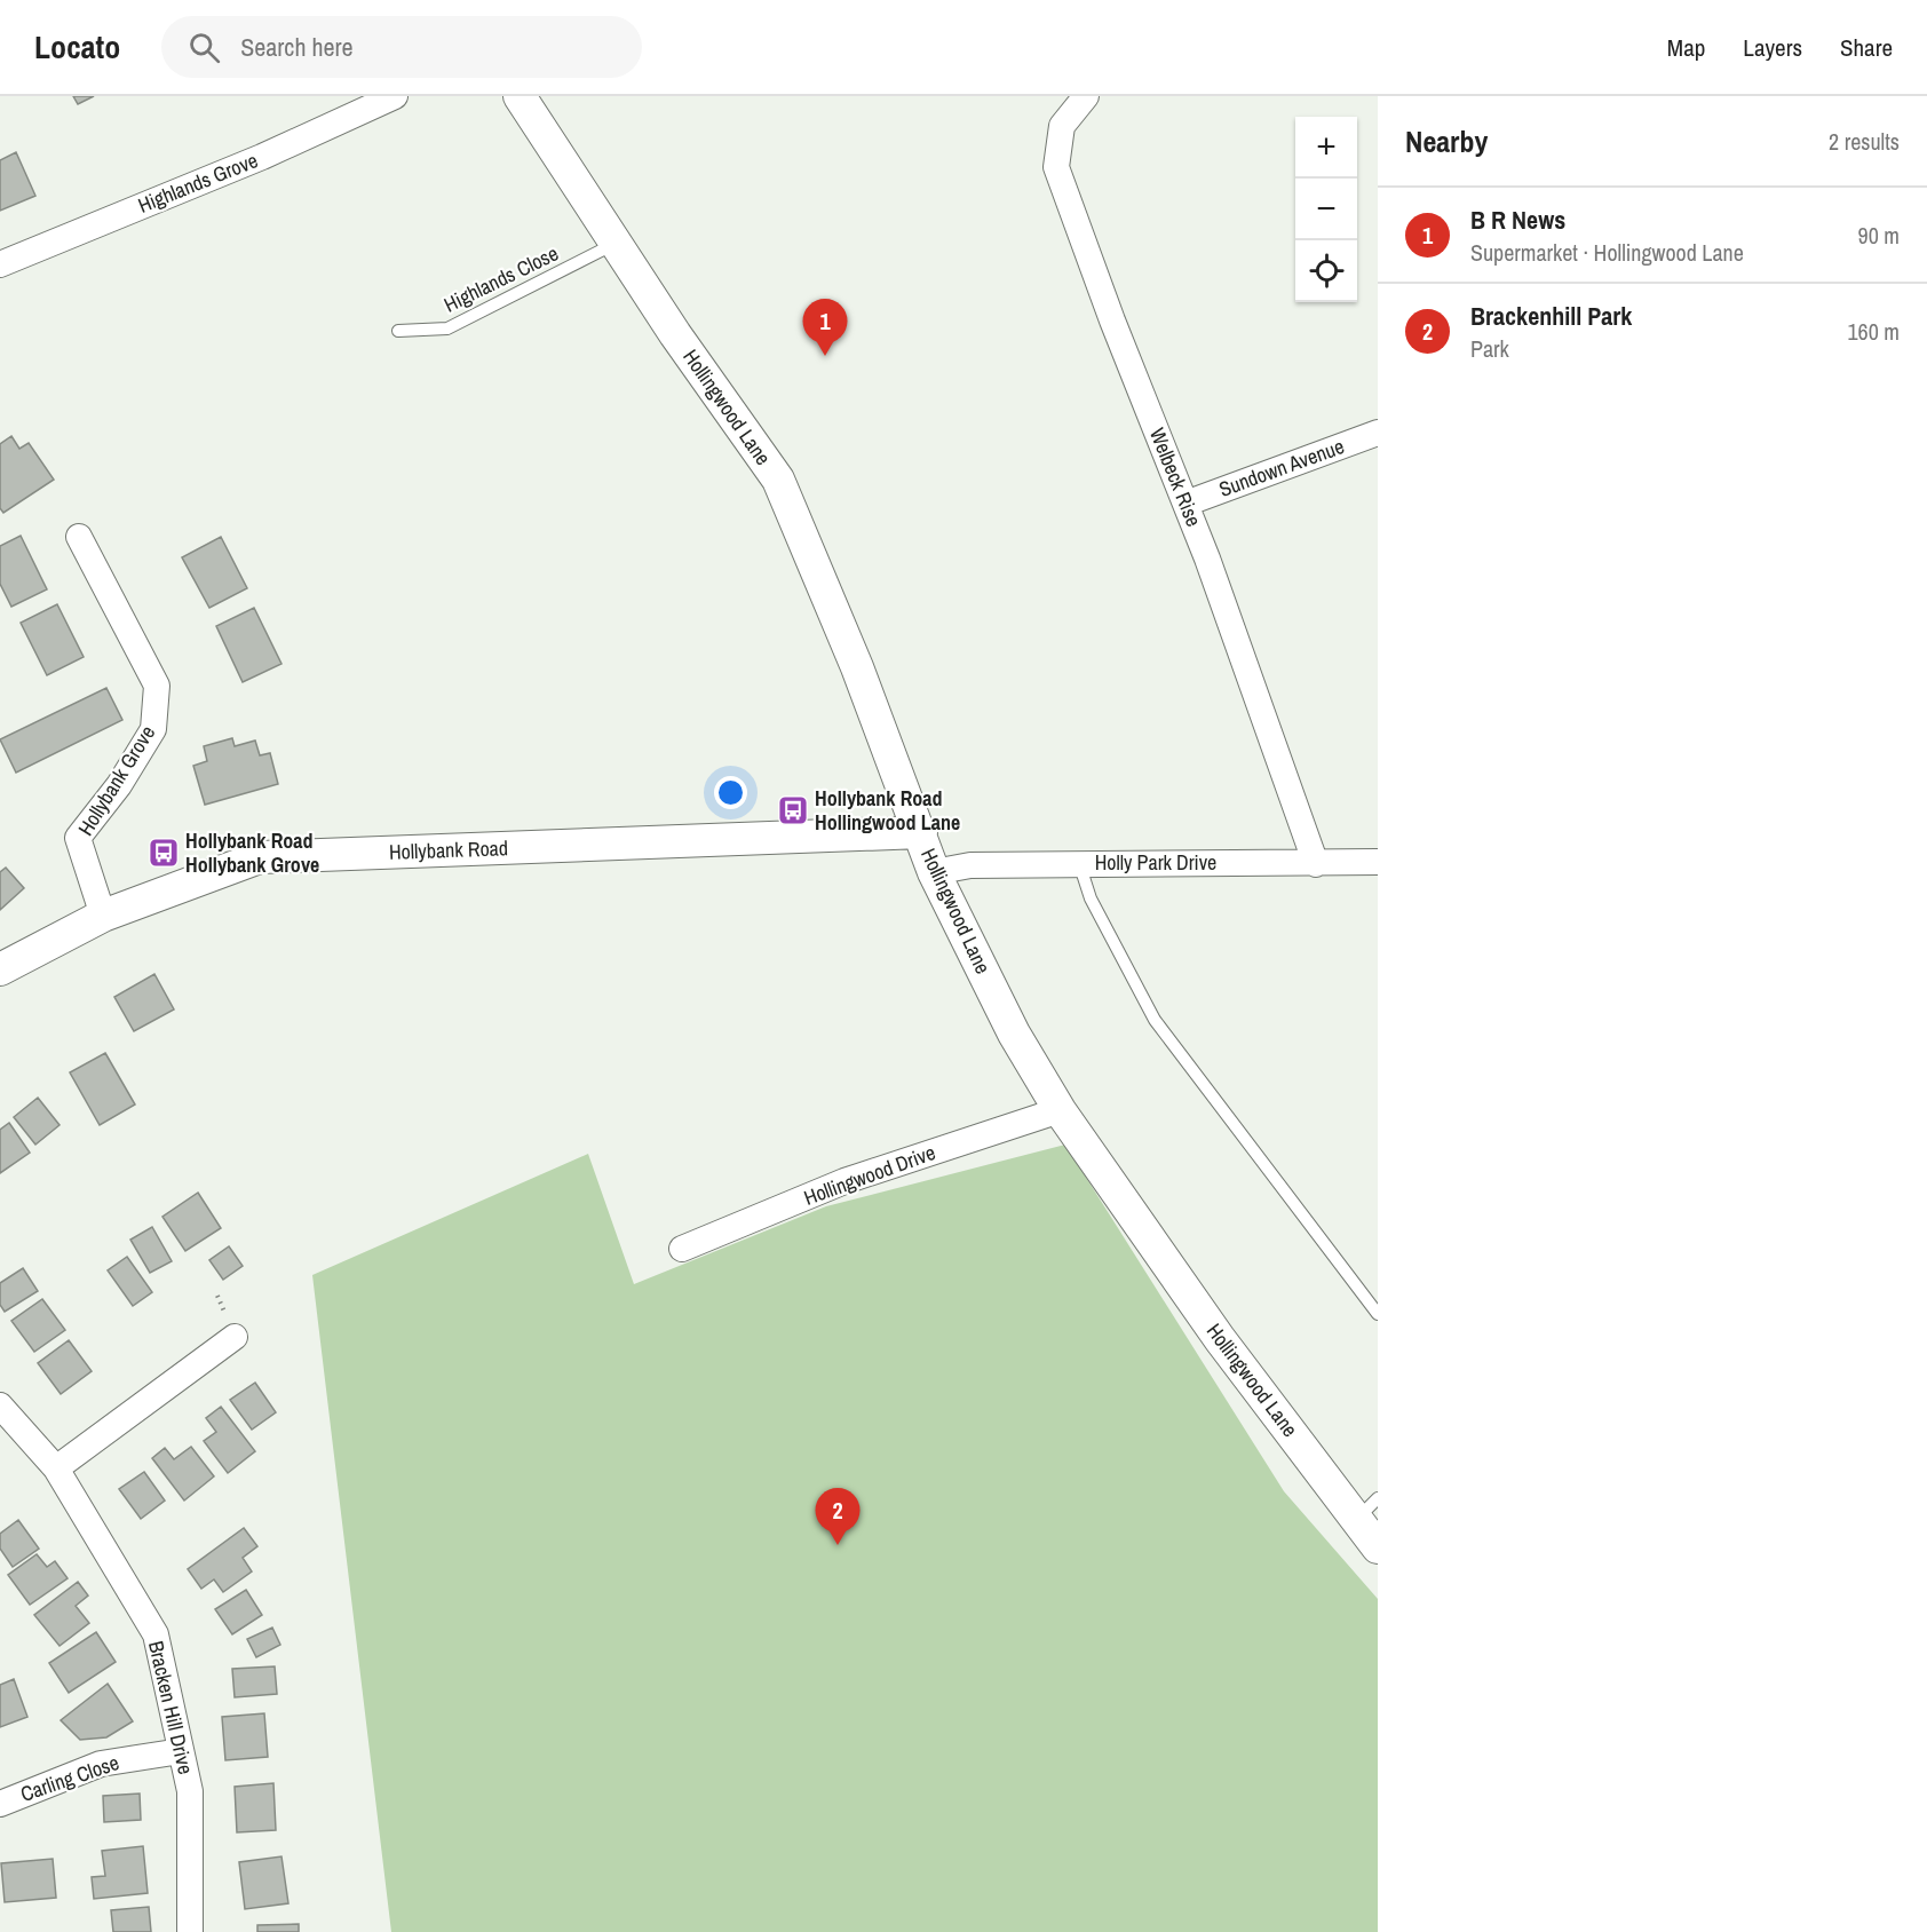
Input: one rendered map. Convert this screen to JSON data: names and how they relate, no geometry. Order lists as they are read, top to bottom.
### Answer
{
  "streets": {
    "street": [
      "Highlands Grove",
      "Hollingwood Lane",
      "Sundown Avenue",
      "Welbeck Rise",
      "Hollybank Grove",
      "Hollybank Road",
      "Holly Park Drive",
      "Hollingwood Drive",
      "Bracken Hill Drive",
      "Carling Close"
    ],
    "lane": ["Highlands Close"]
  },
  "crossings": [
    ["Highlands Close", "Hollingwood Lane"],
    ["Hollingwood Lane", "Hollybank Road"],
    ["Hollingwood Lane", "Holly Park Drive"],
    ["Hollingwood Lane", "Hollingwood Drive"],
    ["Sundown Avenue", "Welbeck Rise"],
    ["Welbeck Rise", "Holly Park Drive"],
    ["Hollybank Grove", "Hollybank Road"],
    ["Bracken Hill Drive", "Carling Close"]
  ],
  "places": {
    "bus stop": ["Hollybank Road Hollingwood Lane", "Hollybank Road Hollybank Grove"]
  },
  "page": {
    "header": "Locato",
    "search": "Search here",
    "nav": ["Map", "Layers", "Share"],
    "heading": ["Nearby", "2 results"],
    "map_buttons": ["+", "−"],
    "list": [
      {
        "mark": "1",
        "name": "B R News",
        "note": "Supermarket · Hollingwood Lane",
        "value": "90 m"
      },
      {
        "mark": "2",
        "name": "Brackenhill Park",
        "note": "Park",
        "value": "160 m"
      }
    ],
    "pins": ["1", "2"]
  }
}
